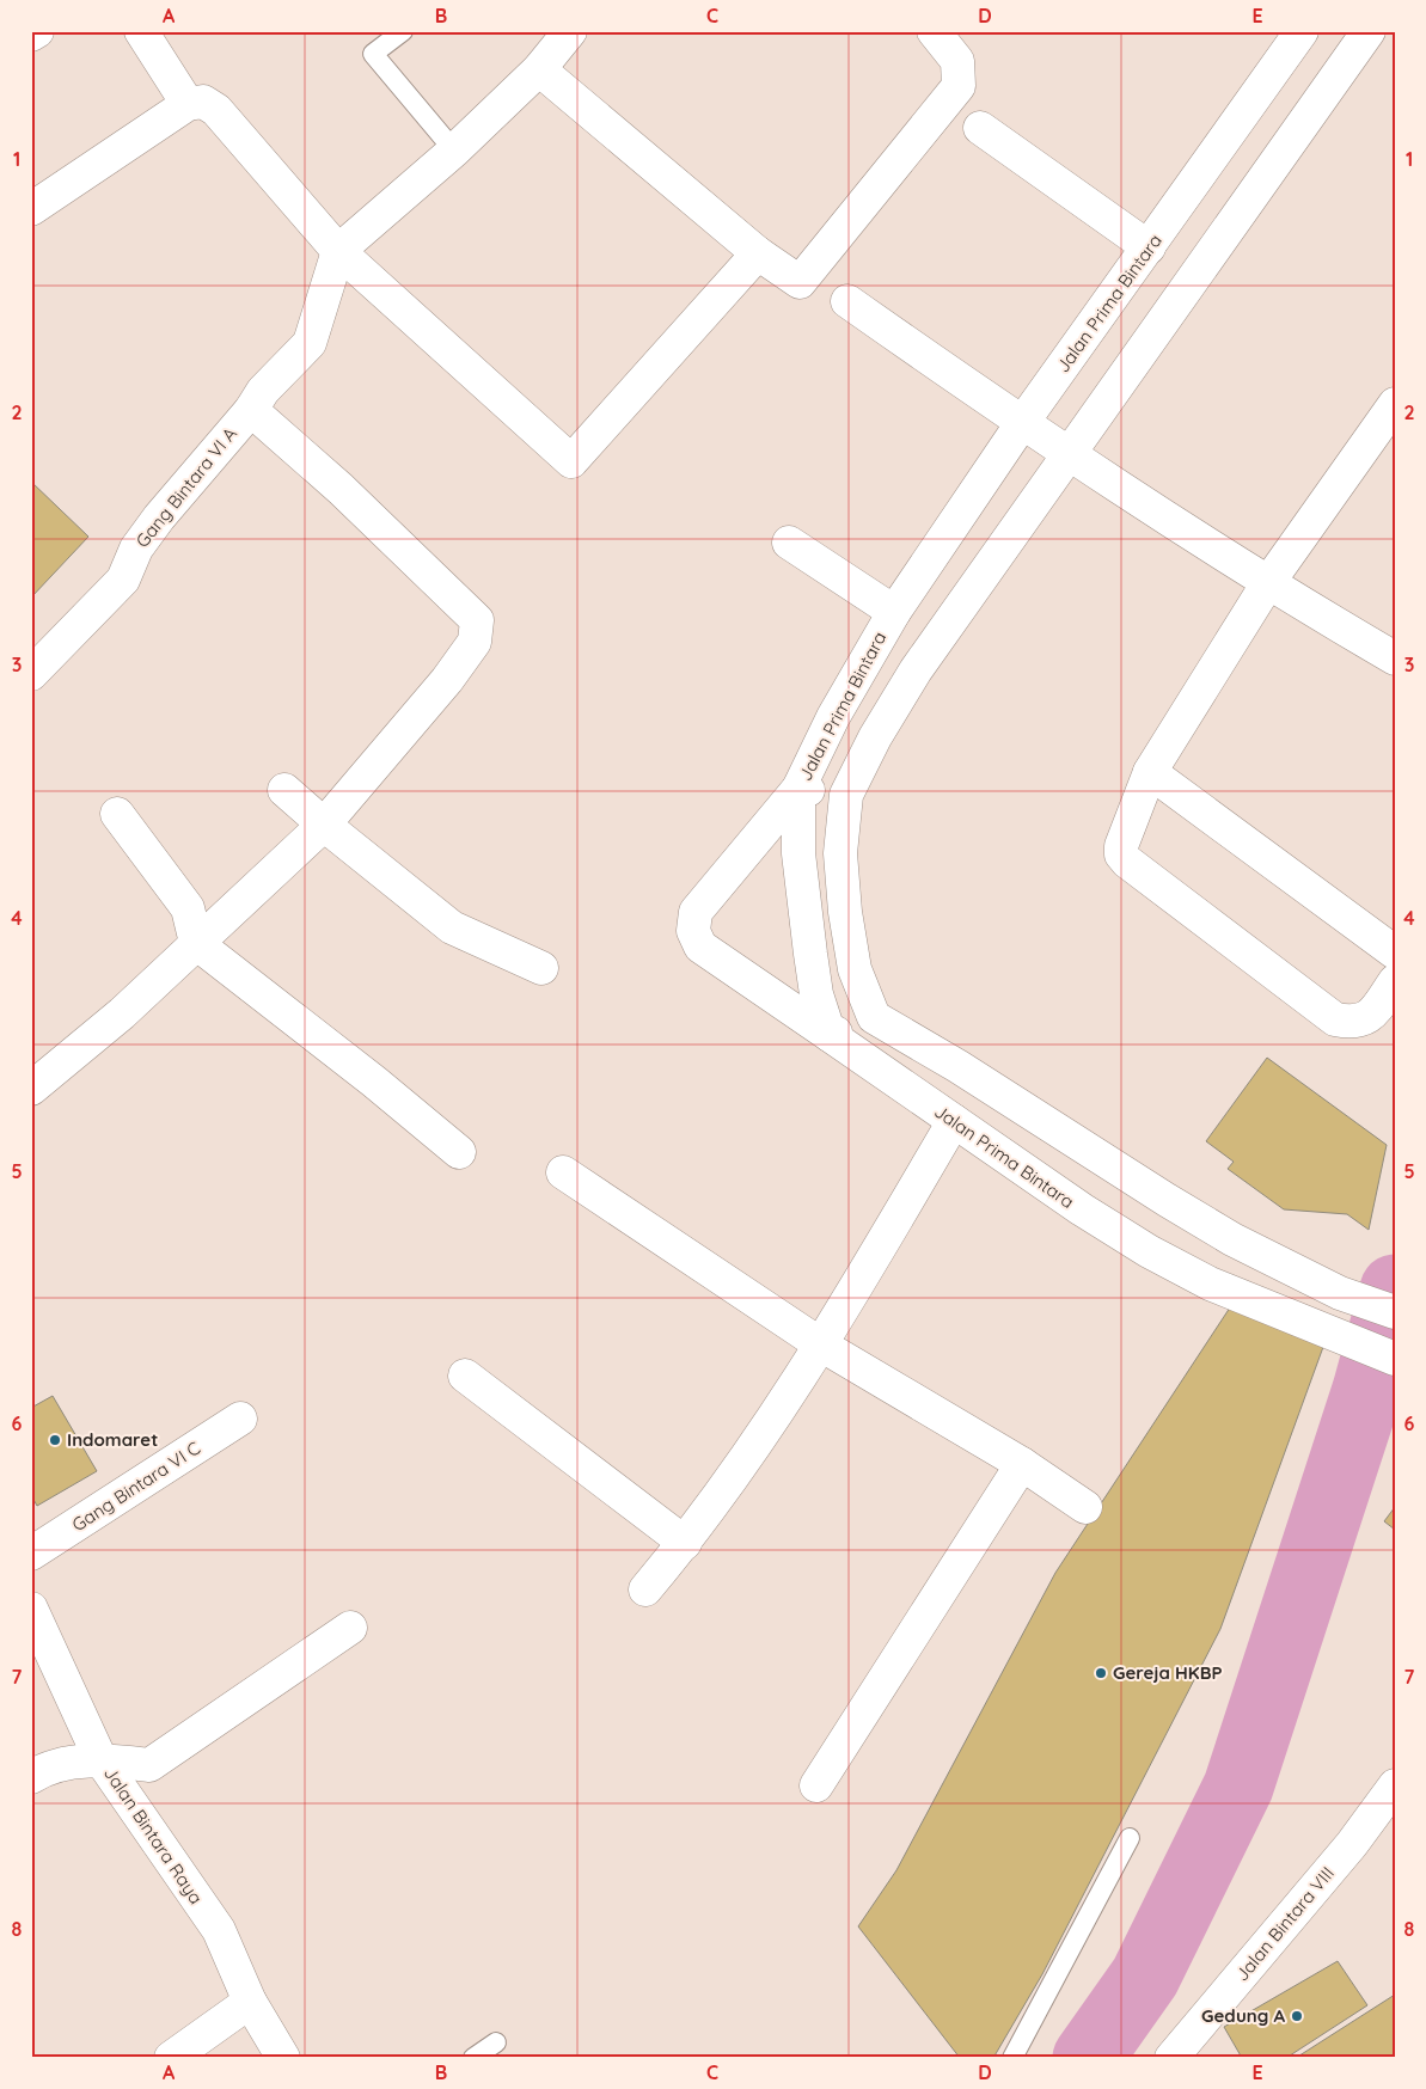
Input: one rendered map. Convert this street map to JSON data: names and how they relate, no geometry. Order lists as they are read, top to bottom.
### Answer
{
  "streets": {
    "street": [
      "Jalan Prima Bintara",
      "Gang Bintara VI A",
      "Gang Bintara VI C",
      "Jalan Bintara Raya",
      "Jalan Bintara VIII"
    ]
  },
  "places": ["Indomaret", "Gereja HKBP", "Gedung A"],
  "grid": {
    "columns": [
      "A",
      "B",
      "C",
      "D",
      "E"
    ],
    "rows": [
      "1",
      "2",
      "3",
      "4",
      "5",
      "6",
      "7",
      "8"
    ]
  }
}
